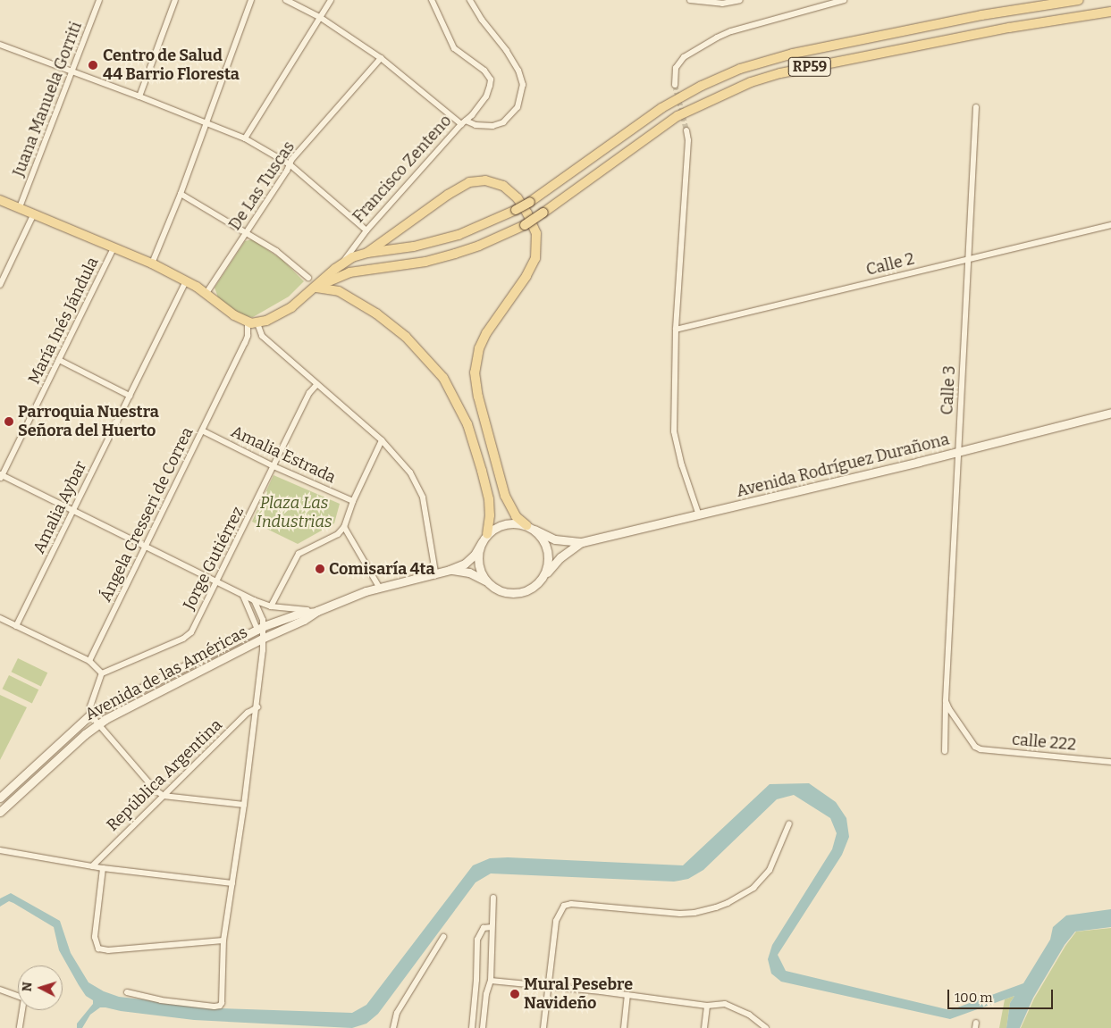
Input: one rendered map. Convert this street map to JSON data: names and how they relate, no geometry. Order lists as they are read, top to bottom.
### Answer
{
  "streets": {
    "main road": ["RP59", "Avenida Rodríguez Durañona", "Avenida de las Américas"],
    "street": [
      "Juana Manuela Gorriti",
      "Francisco Zenteno",
      "De Las Tuscas",
      "Calle 2",
      "María Inés Jándula",
      "Calle 3",
      "Amalia Estrada",
      "Amalia Aybar",
      "Ángela Cresseri de Correa",
      "Jorge Gutiérrez",
      "calle 222",
      "República Argentina"
    ]
  },
  "crossings": [
    ["Calle 2", "Calle 3"],
    ["Calle 3", "Avenida Rodríguez Durañona"],
    ["Calle 3", "calle 222"],
    ["Amalia Estrada", "Ángela Cresseri de Correa"],
    ["Amalia Estrada", "Jorge Gutiérrez"]
  ],
  "parks": ["Plaza Las Industrias"],
  "places": [
    "Centro de Salud 44 Barrio Floresta",
    "Parroquia Nuestra Señora del Huerto",
    "Comisaría 4ta",
    "Mural Pesebre Navideño"
  ],
  "scale_bar": "100 m",
  "north": "left"
}
